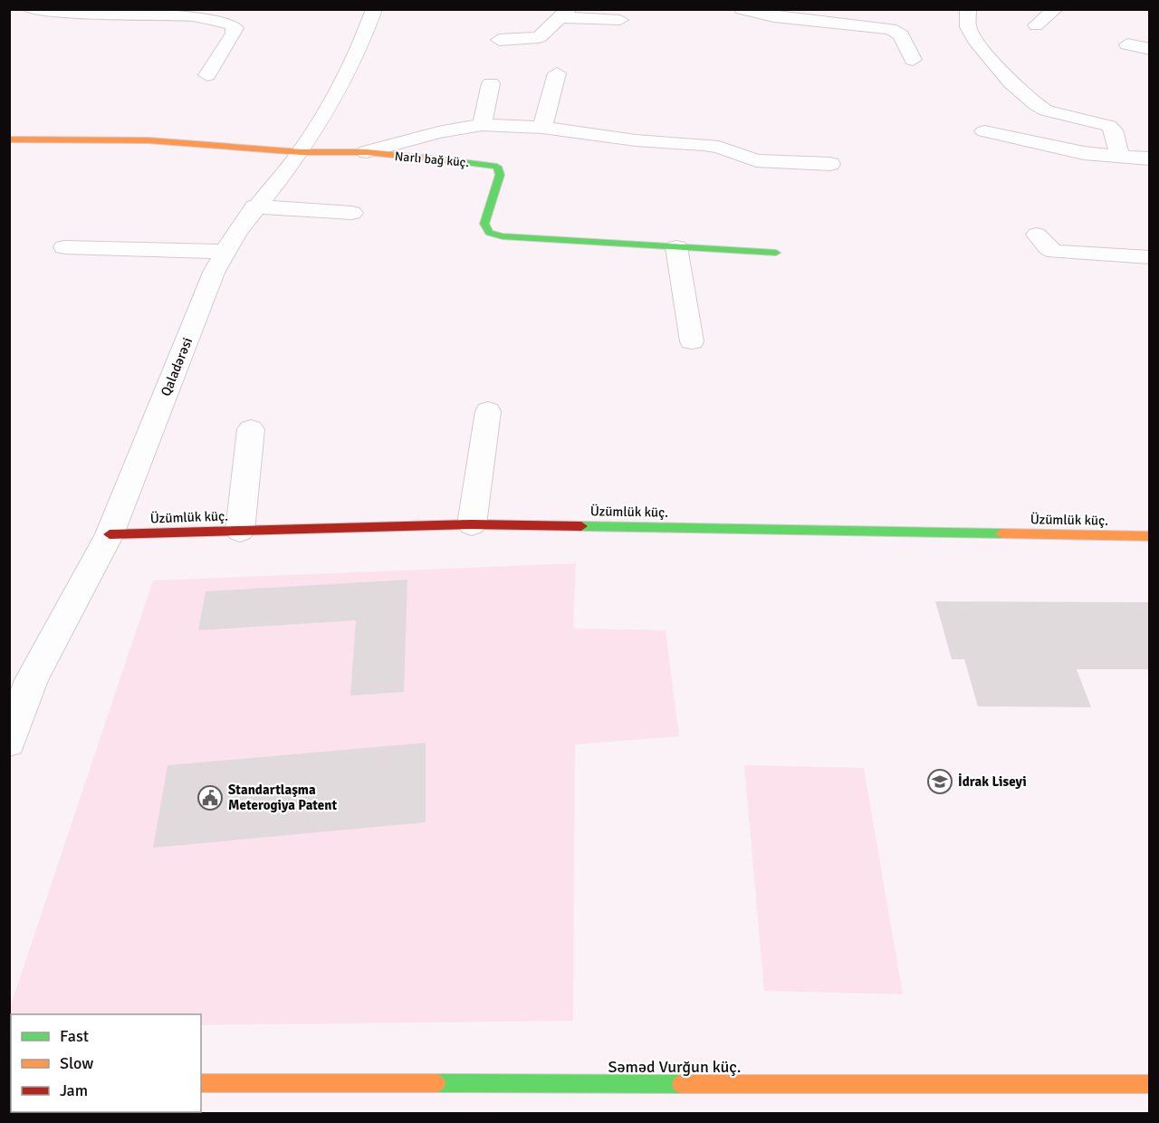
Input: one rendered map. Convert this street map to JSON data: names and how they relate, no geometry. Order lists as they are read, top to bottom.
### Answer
{
  "streets": {
    "street": [
      "Narlı bağ küç.",
      "Qaladərəsi",
      "Üzümlük küç.",
      "Səməd Vurğun küç."
    ]
  },
  "crossings": [
    ["Narlı bağ küç.", "Qaladərəsi"],
    ["Qaladərəsi", "Üzümlük küç."]
  ],
  "places": {
    "school or university": ["İdrak Liseyi"],
    "public building": ["Standartlaşma Meterogiya Patent"]
  },
  "legend": ["Fast", "Slow", "Jam"]
}
